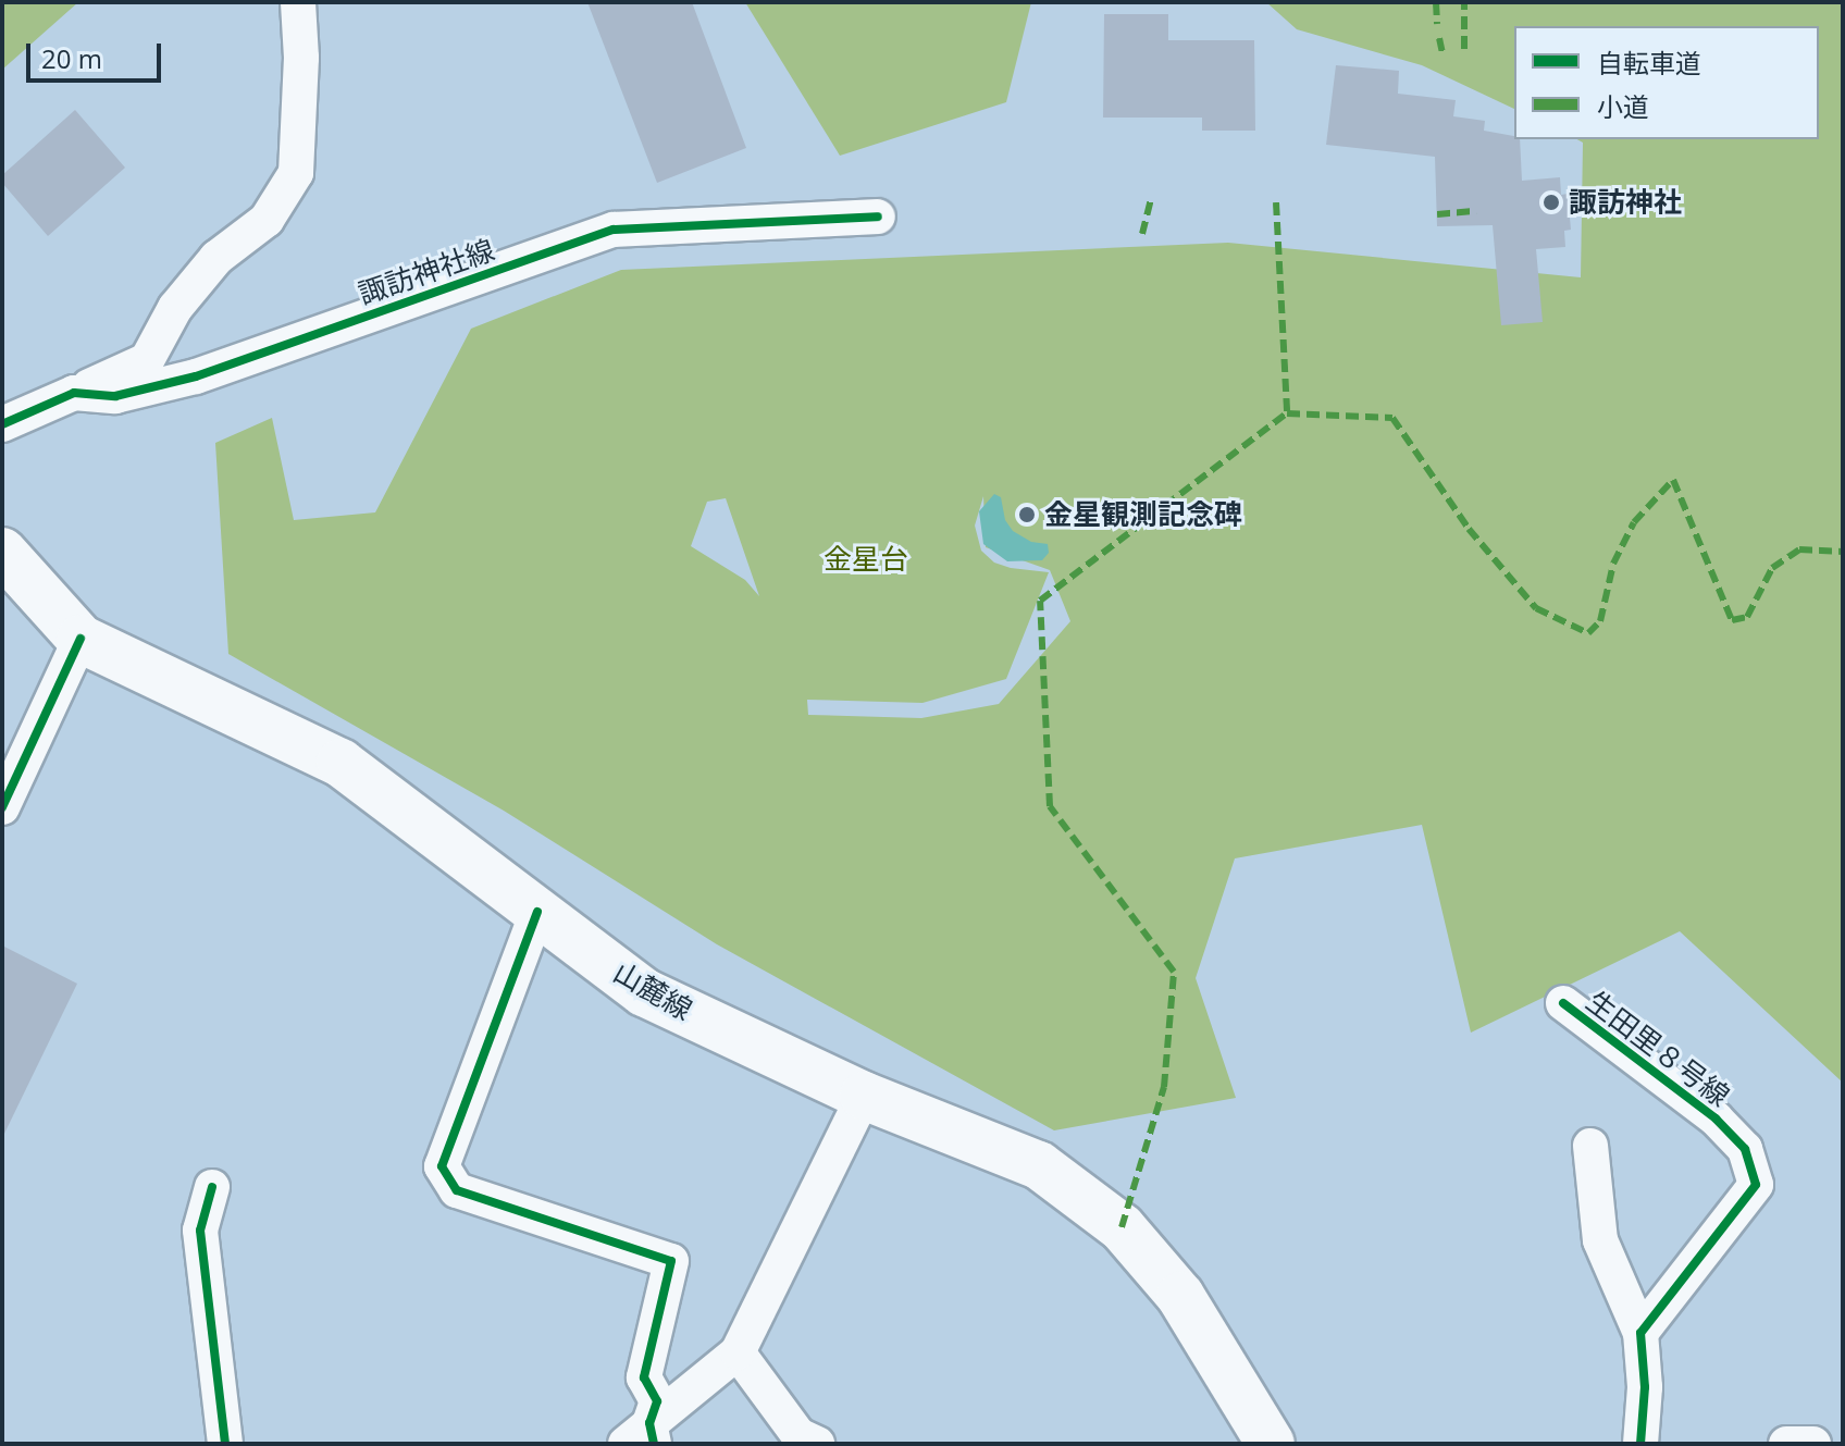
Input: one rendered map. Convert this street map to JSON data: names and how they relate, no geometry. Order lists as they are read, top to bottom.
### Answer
{
  "streets": {
    "main road": ["山麓線"],
    "street": ["諏訪神社線", "生田里８号線"]
  },
  "parks": ["金星台"],
  "places": ["諏訪神社", "金星観測記念碑"],
  "legend": ["自転車道", "小道"],
  "scale_bar": "20 m"
}
